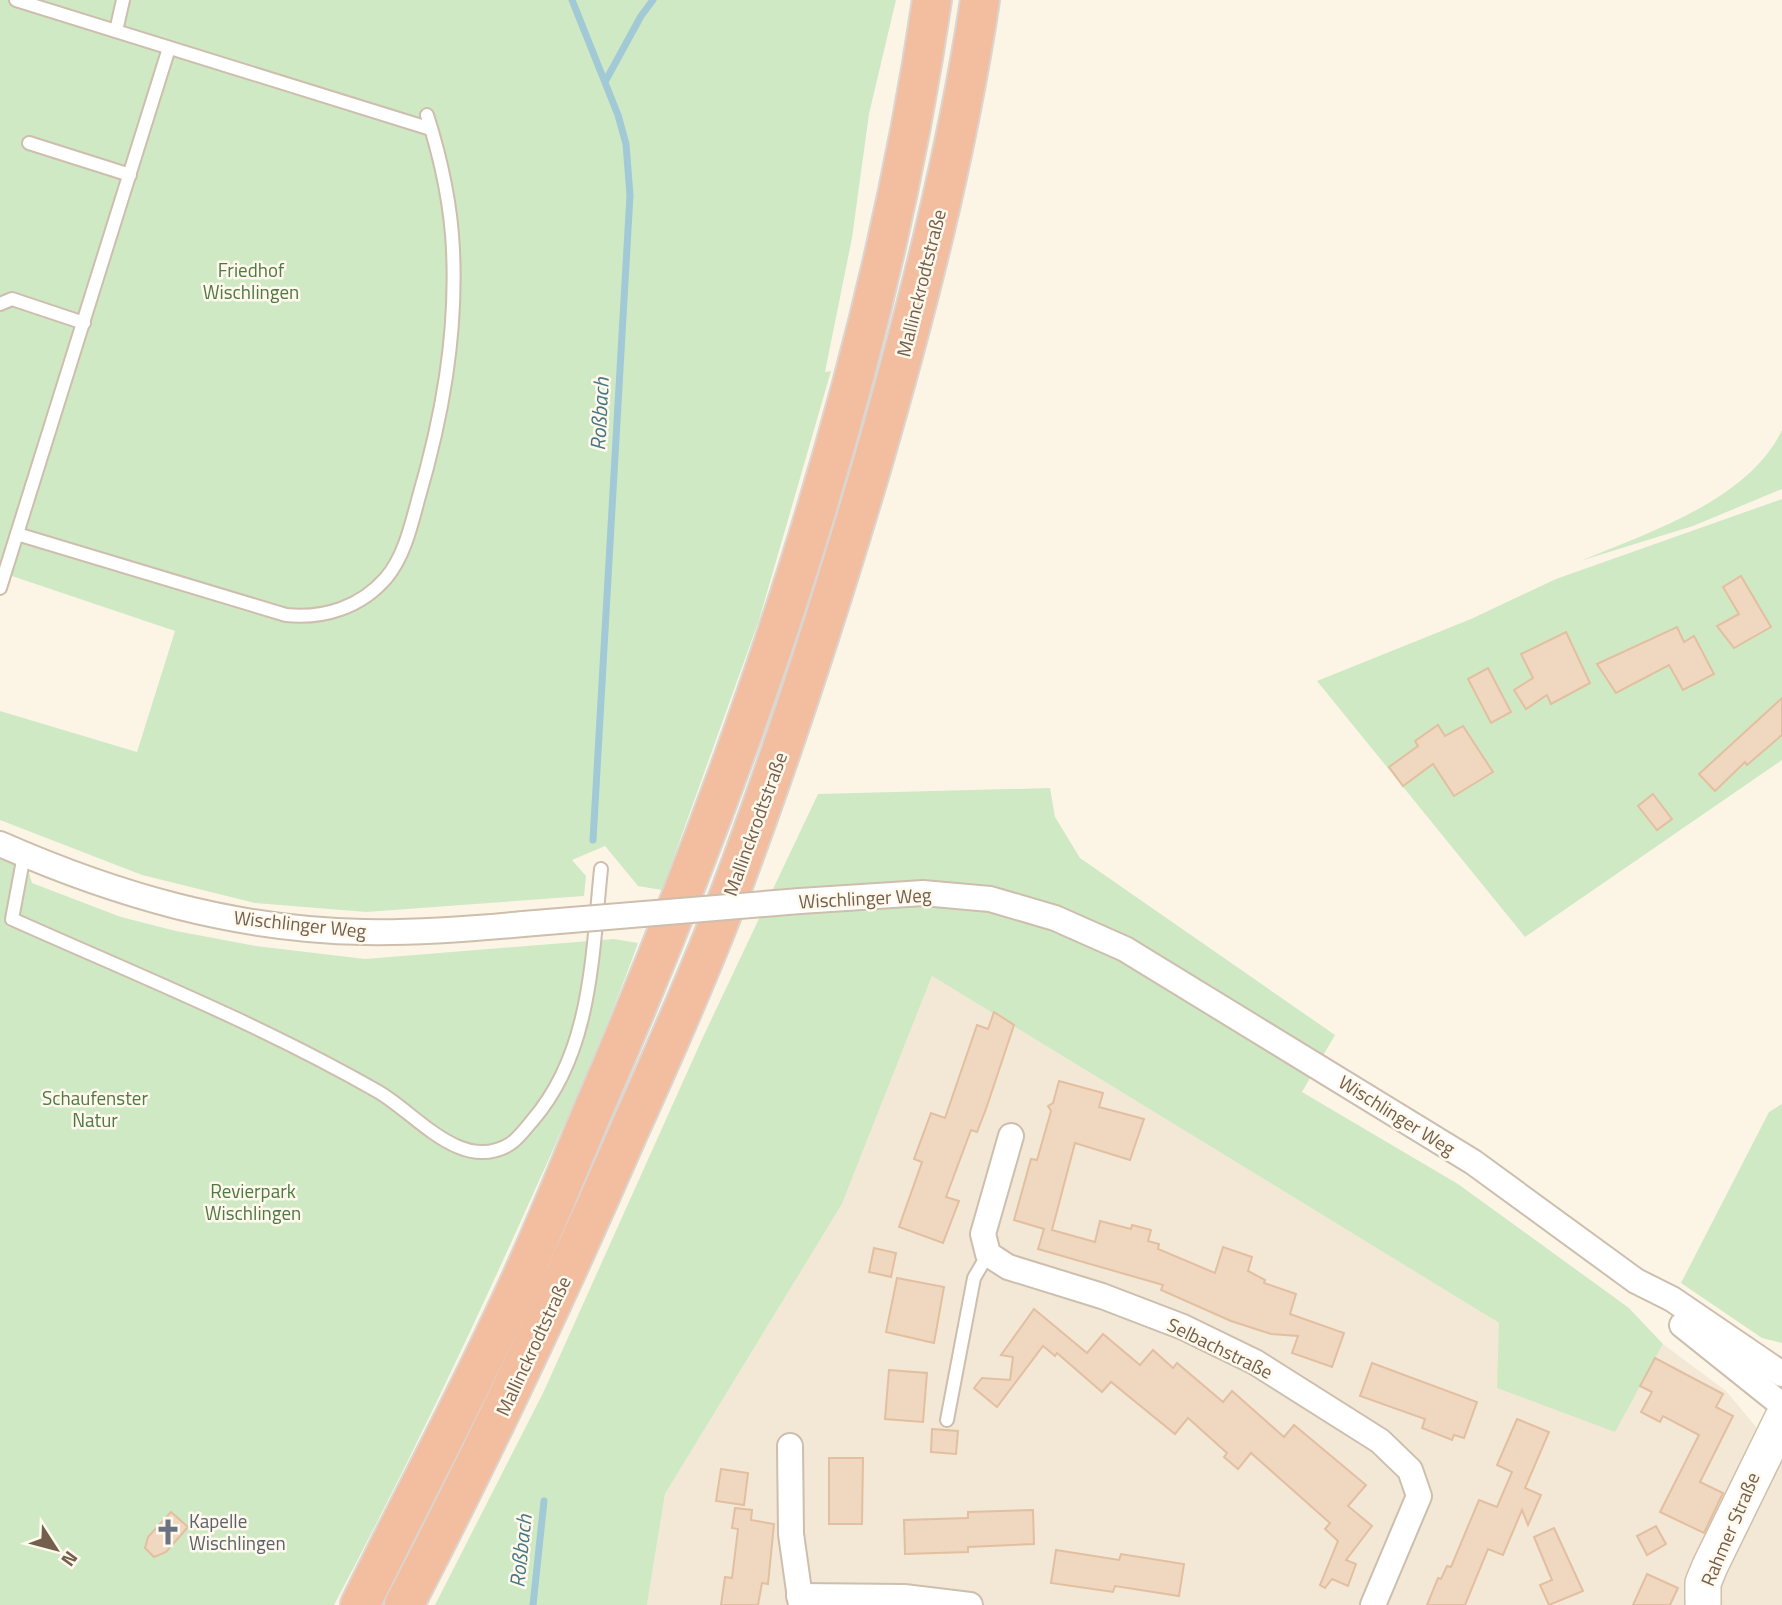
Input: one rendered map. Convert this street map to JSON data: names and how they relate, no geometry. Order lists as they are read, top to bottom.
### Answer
{
  "streets": {
    "highway": ["Mallinckrodtstraße"],
    "main road": ["Rahmer Straße"],
    "street": ["Wischlinger Weg", "Selbachstraße"]
  },
  "water": ["Roßbach"],
  "parks": ["Friedhof Wischlingen", "Schaufenster Natur", "Revierpark Wischlingen"],
  "places": {
    "church": ["Kapelle Wischlingen"]
  },
  "north": "bottom right"
}
